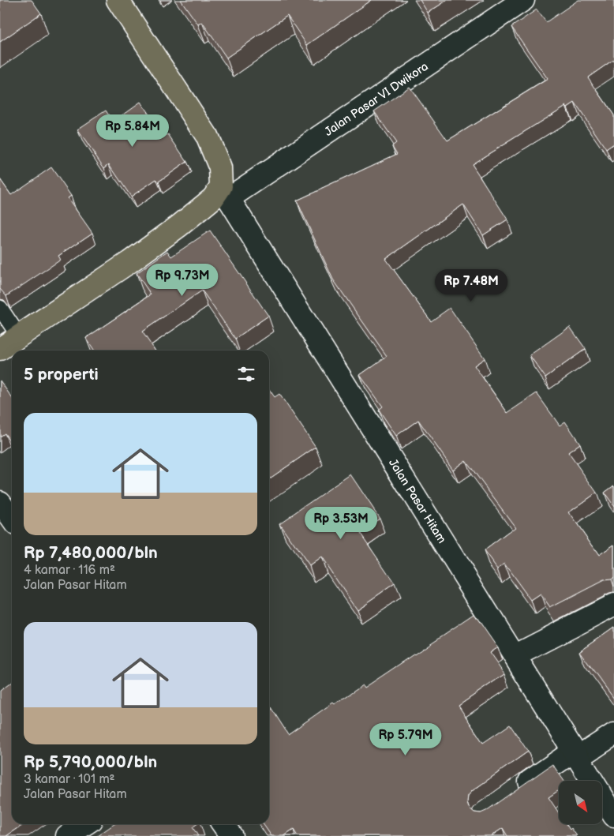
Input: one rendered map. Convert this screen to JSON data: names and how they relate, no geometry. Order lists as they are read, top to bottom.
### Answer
{
  "streets": {
    "main road": ["Jalan Pasar VI Dwikora", "Jalan Pasar Hitam"]
  },
  "crossings": [
    ["Jalan Pasar VI Dwikora", "Jalan Pasar Hitam"]
  ],
  "north": "bottom right",
  "page": {
    "price": [
      "Rp 5.84M",
      "Rp 9.73M",
      "Rp 7.48M",
      "Rp 3.53M",
      "Rp 5.79M"
    ],
    "heading": "5 properti",
    "list": [
      {
        "name": "Rp 7,480,000/bln",
        "note": "4 kamar · 116 m² · Jalan Pasar Hitam"
      },
      {
        "name": "Rp 5,790,000/bln",
        "note": "3 kamar · 101 m² · Jalan Pasar Hitam"
      }
    ]
  }
}
